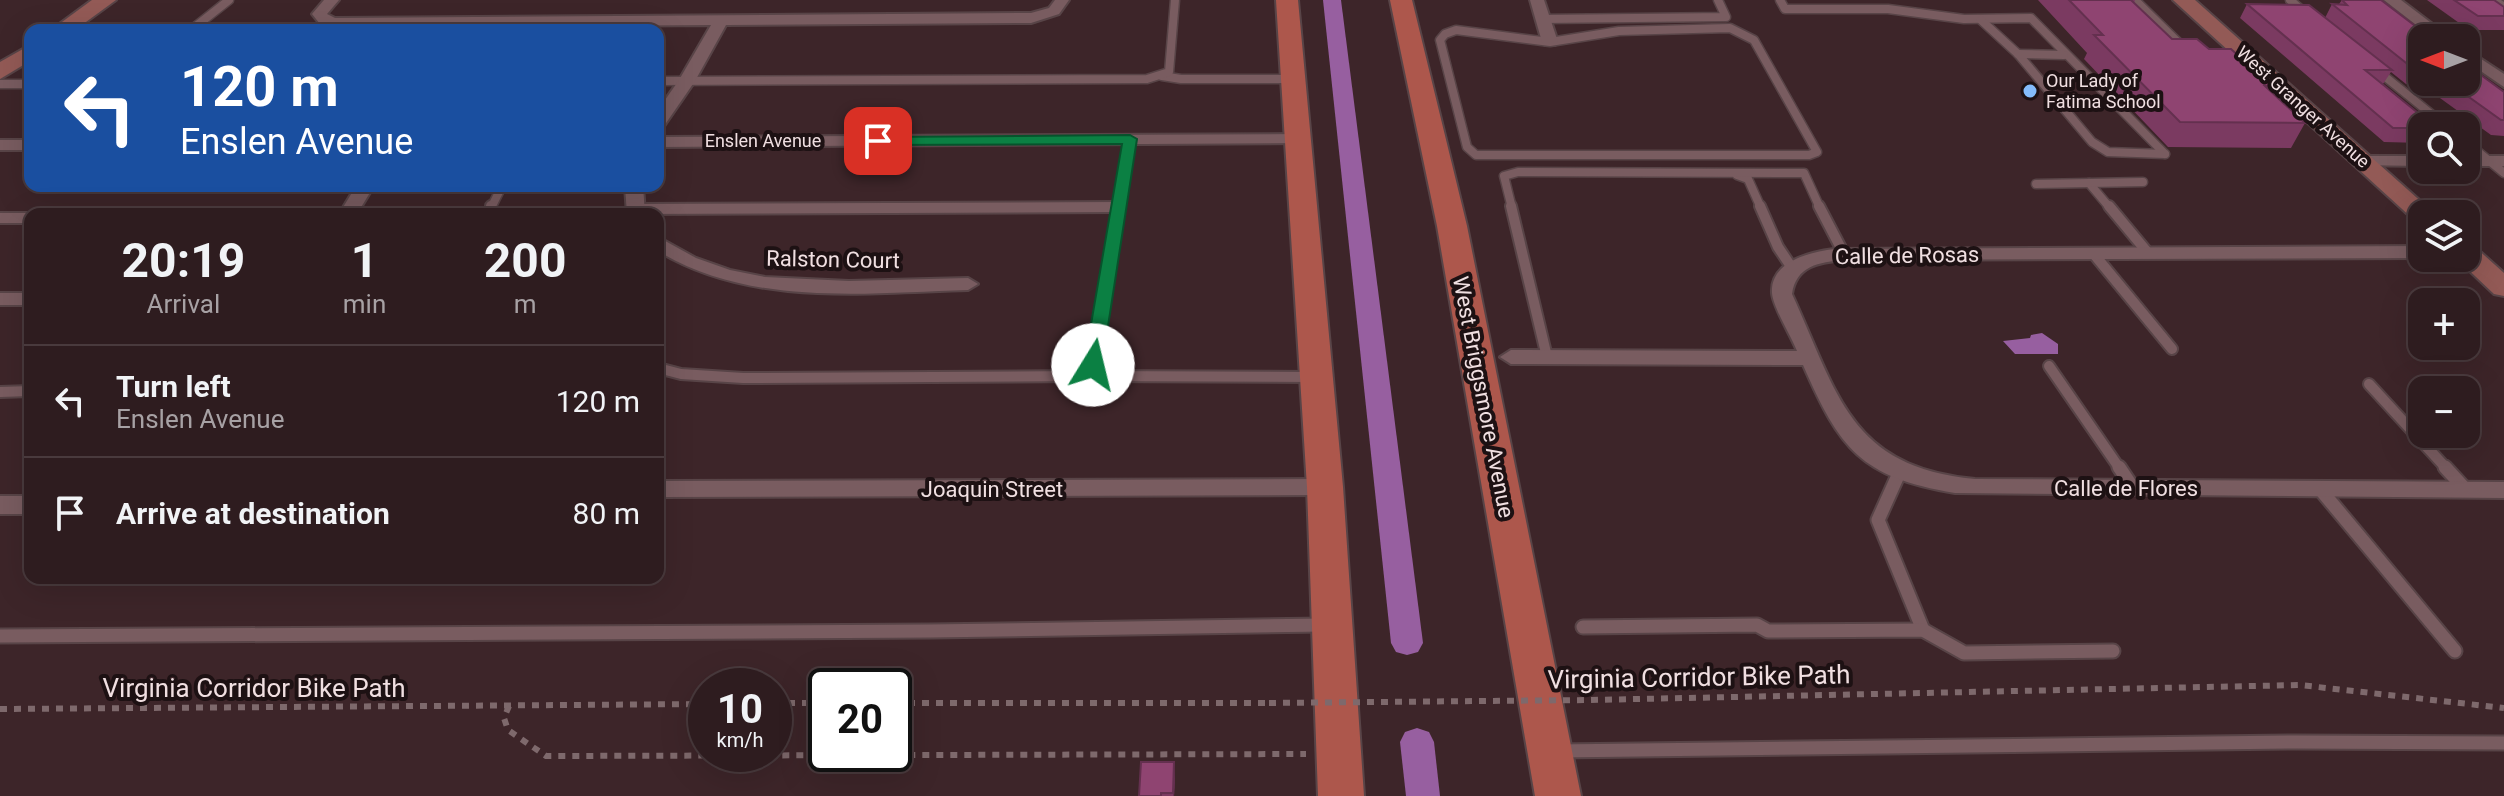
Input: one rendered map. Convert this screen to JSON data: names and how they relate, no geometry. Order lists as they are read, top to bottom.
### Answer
{
  "streets": {
    "main road": ["West Briggsmore Avenue"],
    "street": [
      "West Granger Avenue",
      "Enslen Avenue",
      "Calle de Rosas",
      "Ralston Court",
      "Calle de Flores",
      "Joaquin Street"
    ],
    "path": ["Virginia Corridor Bike Path"]
  },
  "places": ["Our Lady of Fatima School"],
  "north": "left",
  "page": {
    "map_buttons": ["+", "−"],
    "turn": ["120 m", "Enslen Avenue"],
    "eta": [
      "20:19",
      "Arrival",
      "1",
      "min",
      "200",
      "m"
    ],
    "list": [
      {
        "name": "Turn left",
        "note": "Enslen Avenue",
        "value": "120 m"
      },
      {
        "name": "Arrive at destination",
        "value": "80 m"
      }
    ],
    "speed": "10 km/h",
    "limit": "20"
  }
}
